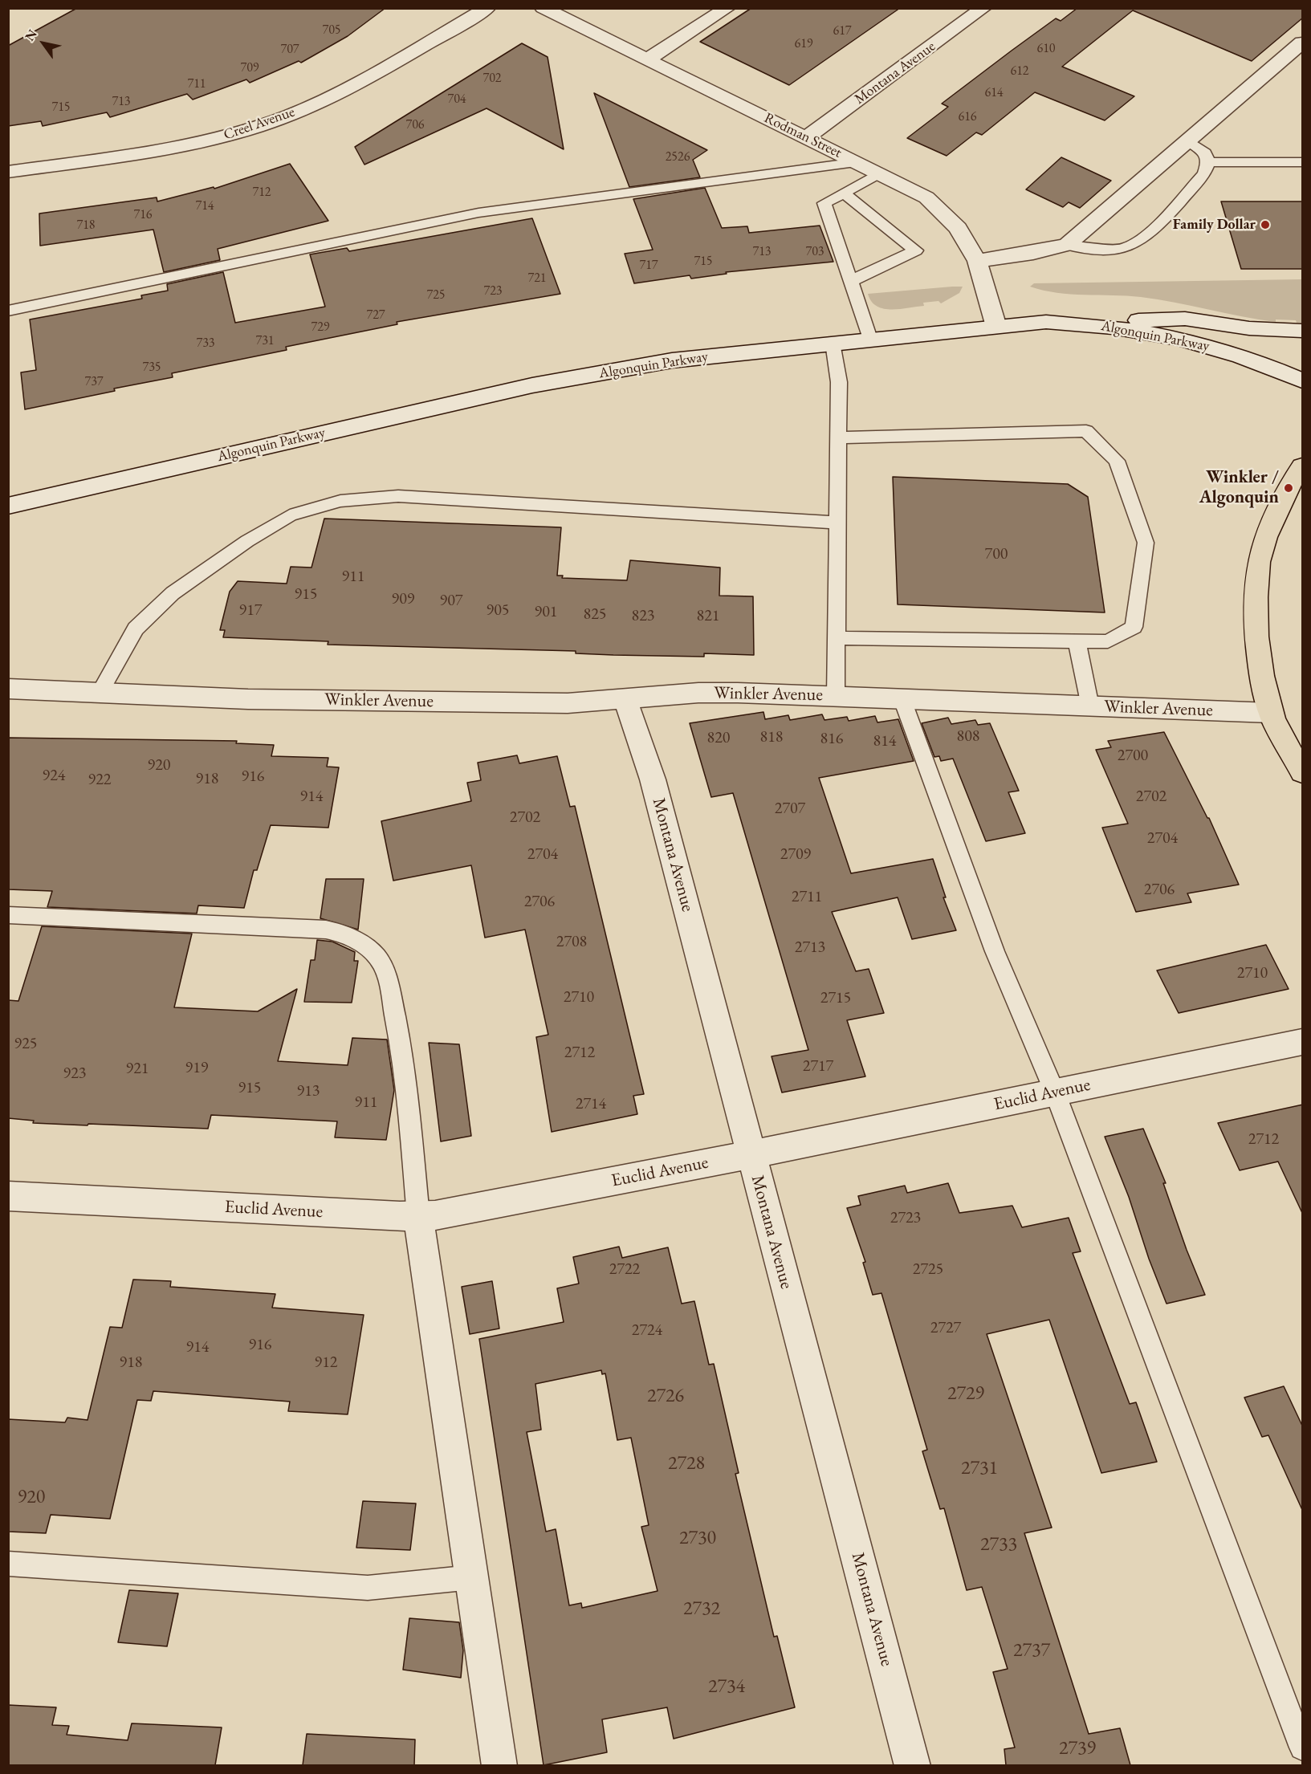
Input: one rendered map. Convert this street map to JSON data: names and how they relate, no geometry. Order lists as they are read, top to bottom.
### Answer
{
  "streets": {
    "street": [
      "Montana Avenue",
      "Creel Avenue",
      "Rodman Street",
      "Algonquin Parkway",
      "Winkler Avenue",
      "Euclid Avenue"
    ]
  },
  "crossings": [
    ["Montana Avenue", "Rodman Street"],
    ["Montana Avenue", "Winkler Avenue"],
    ["Montana Avenue", "Euclid Avenue"],
    ["Rodman Street", "Algonquin Parkway"]
  ],
  "places": ["Family Dollar", "Winkler / Algonquin"],
  "house_numbers": [
    "705",
    "617",
    "619",
    "610",
    "707",
    "709",
    "612",
    "702",
    "711",
    "614",
    "704",
    "713",
    "715",
    "616",
    "706",
    "2526",
    "712",
    "714",
    "716",
    "718",
    "713",
    "703",
    "715",
    "717",
    "721",
    "723",
    "725",
    "727",
    "729",
    "731",
    "733",
    "735",
    "737",
    "700",
    "911",
    "915",
    "909",
    "907",
    "917",
    "905",
    "901",
    "825",
    "823",
    "821",
    "808",
    "818",
    "820",
    "816",
    "814",
    "2700",
    "920",
    "924",
    "916",
    "918",
    "922",
    "914",
    "2702",
    "2707",
    "2702",
    "2704",
    "2704",
    "2709",
    "2706",
    "2711",
    "2706",
    "2708",
    "2713",
    "2710",
    "2710",
    "2715",
    "925",
    "2712",
    "2717",
    "919",
    "921",
    "923",
    "915",
    "913",
    "911",
    "2714",
    "2712",
    "2723",
    "2722",
    "2725",
    "2727",
    "2724",
    "916",
    "914",
    "918",
    "912",
    "2729",
    "2726",
    "2728",
    "2731",
    "920",
    "2730",
    "2733",
    "2732",
    "2737",
    "2734",
    "2739"
  ],
  "north": "top left"
}
